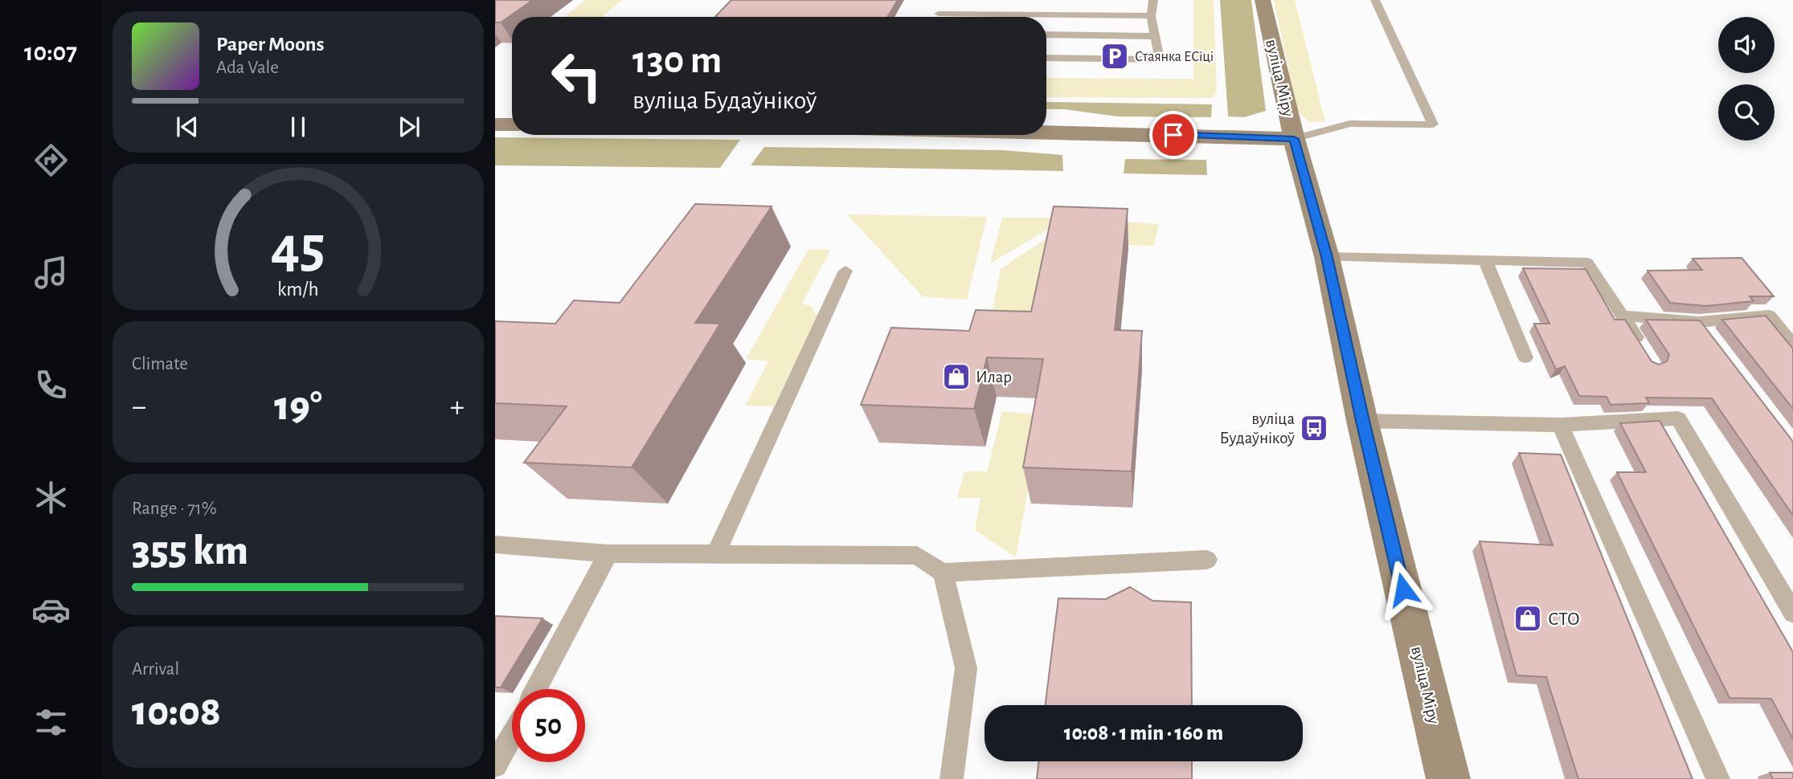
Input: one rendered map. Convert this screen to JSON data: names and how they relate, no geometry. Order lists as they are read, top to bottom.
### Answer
{
  "streets": {
    "main road": ["вуліца Міру"]
  },
  "places": {
    "parking": ["Стаянка ЕСіці"],
    "shop": ["Илар", "СТО"],
    "bus stop": ["вуліца Будаўнікоў"]
  },
  "page": {
    "tabs": "10:07",
    "turn": ["130 m", "вуліца Будаўнікоў"],
    "song": ["Paper Moons", "Ada Vale"],
    "tile": [
      "Climate",
      ["Range · 71%", "355 km"],
      ["Arrival", "10:08"]
    ],
    "heat": ["−", "19°", "+"],
    "limit": "50",
    "trip": "10:08 · 1 min · 160 m",
    "gauge": ["45", "km/h"]
  }
}
